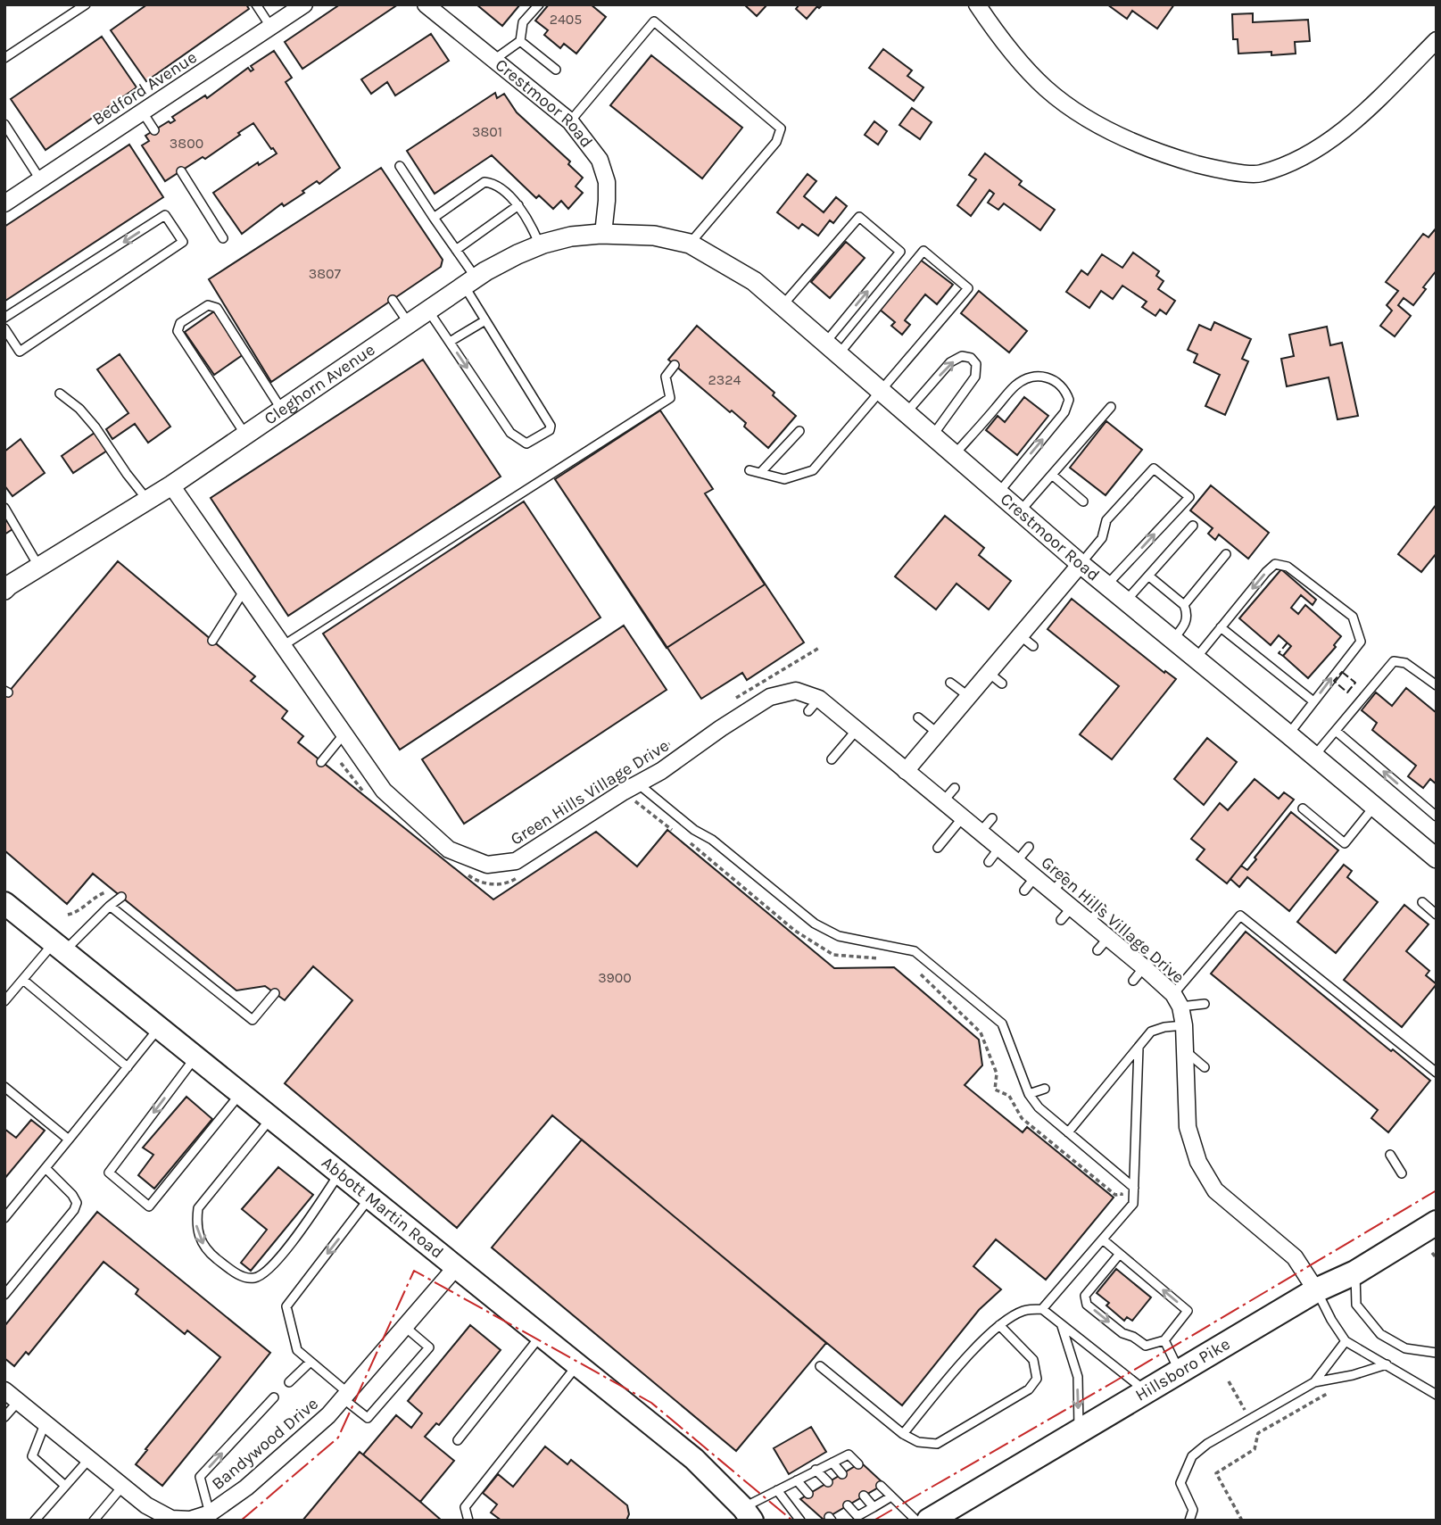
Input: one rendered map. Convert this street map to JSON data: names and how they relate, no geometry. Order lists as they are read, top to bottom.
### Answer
{
  "streets": {
    "main road": ["Abbott Martin Road", "Hillsboro Pike"],
    "street": [
      "Bedford Avenue",
      "Crestmoor Road",
      "Cleghorn Avenue",
      "Green Hills Village Drive",
      "Bandywood Drive"
    ]
  },
  "crossings": [
    ["Crestmoor Road", "Cleghorn Avenue"],
    ["Cleghorn Avenue", "Green Hills Village Drive"],
    ["Green Hills Village Drive", "Hillsboro Pike"],
    ["Abbott Martin Road", "Bandywood Drive"]
  ],
  "house_numbers": [
    "2405",
    "3801",
    "3800",
    "3807",
    "2324",
    "3900"
  ]
}
